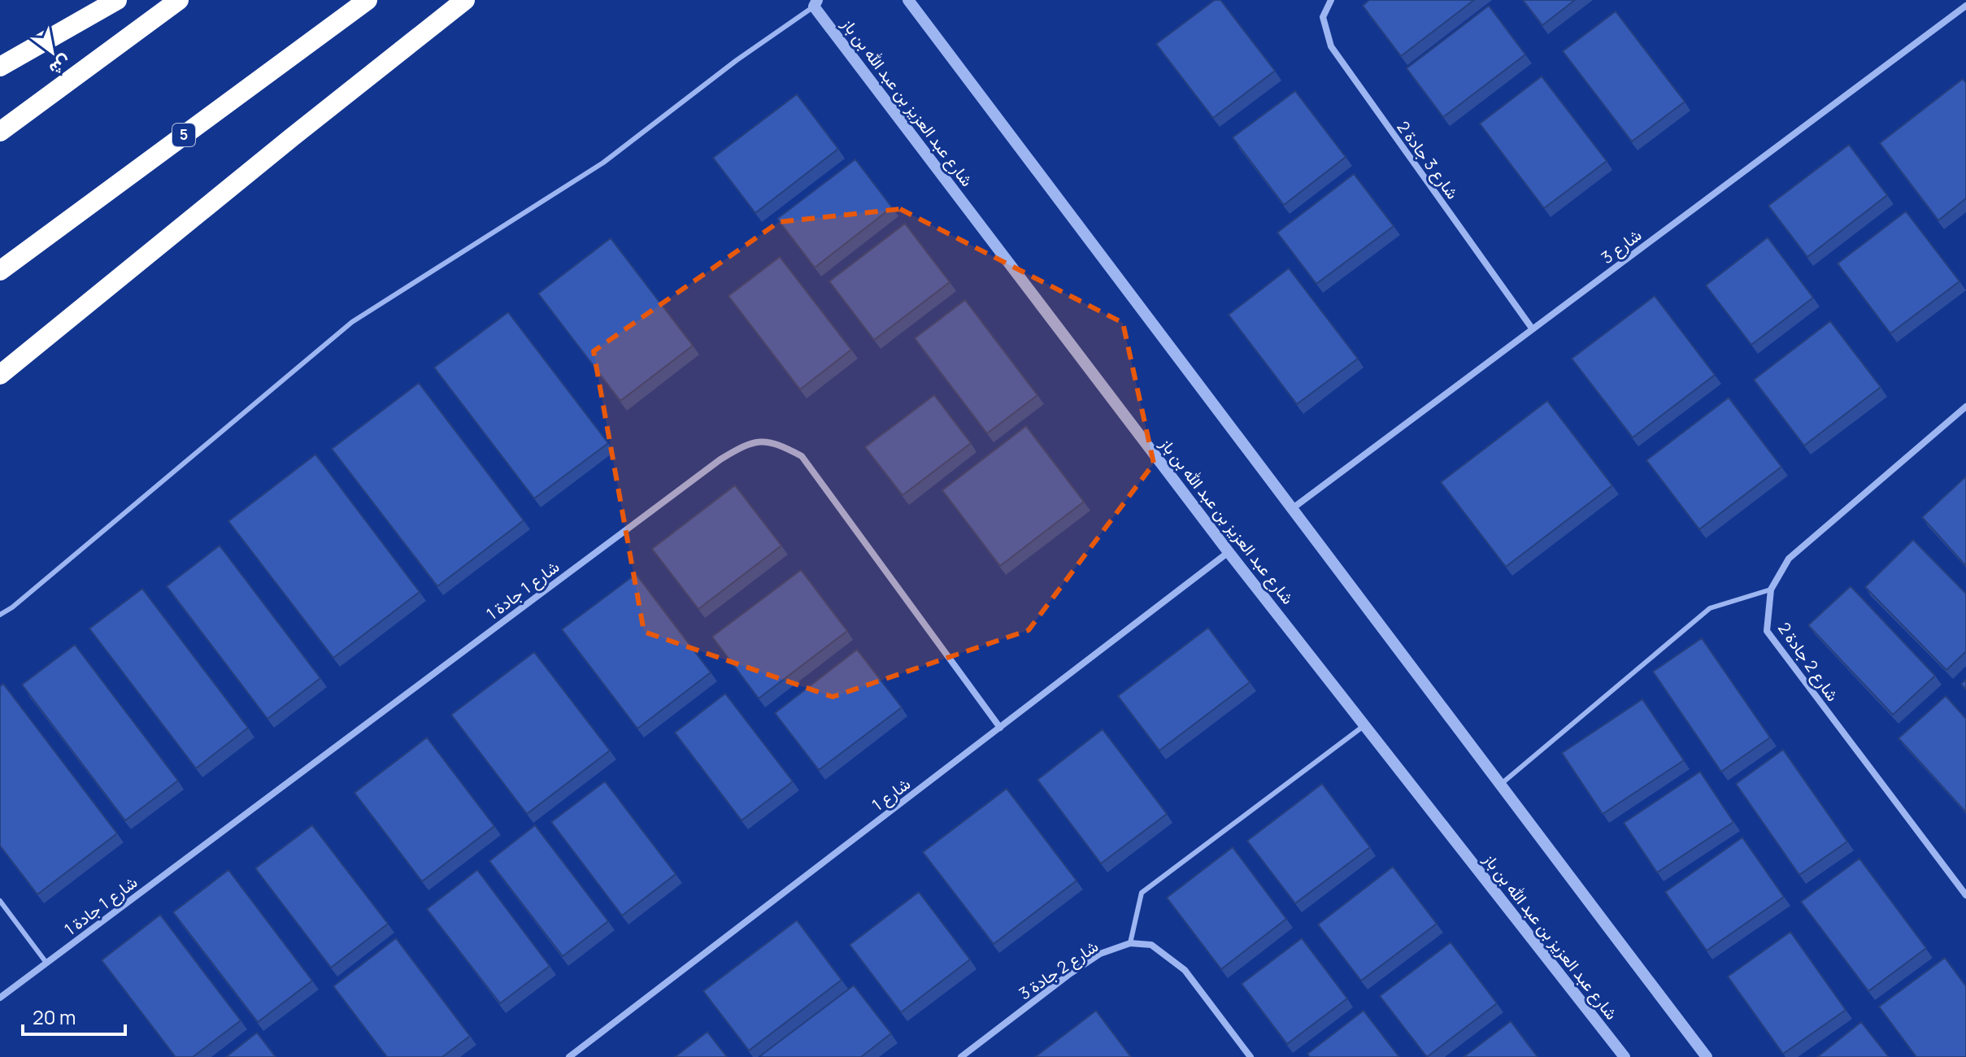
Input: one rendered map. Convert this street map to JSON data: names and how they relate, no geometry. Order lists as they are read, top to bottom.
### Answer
{
  "streets": {
    "highway": ["5"],
    "street": [
      "شارع عبد العزيز بن عبد الله بن باز",
      "شارع 3 جادة 2",
      "شارع 3",
      "شارع 1 جادة 1",
      "شارع 2 جادة 2",
      "شارع 1",
      "شارع 2 جادة 3"
    ]
  },
  "crossings": [
    ["شارع عبد العزيز بن عبد الله بن باز", "شارع 1"],
    ["شارع 3 جادة 2", "شارع 3"],
    ["شارع 1 جادة 1", "شارع 1"]
  ],
  "scale_bar": "20 m",
  "north": "bottom right"
}
